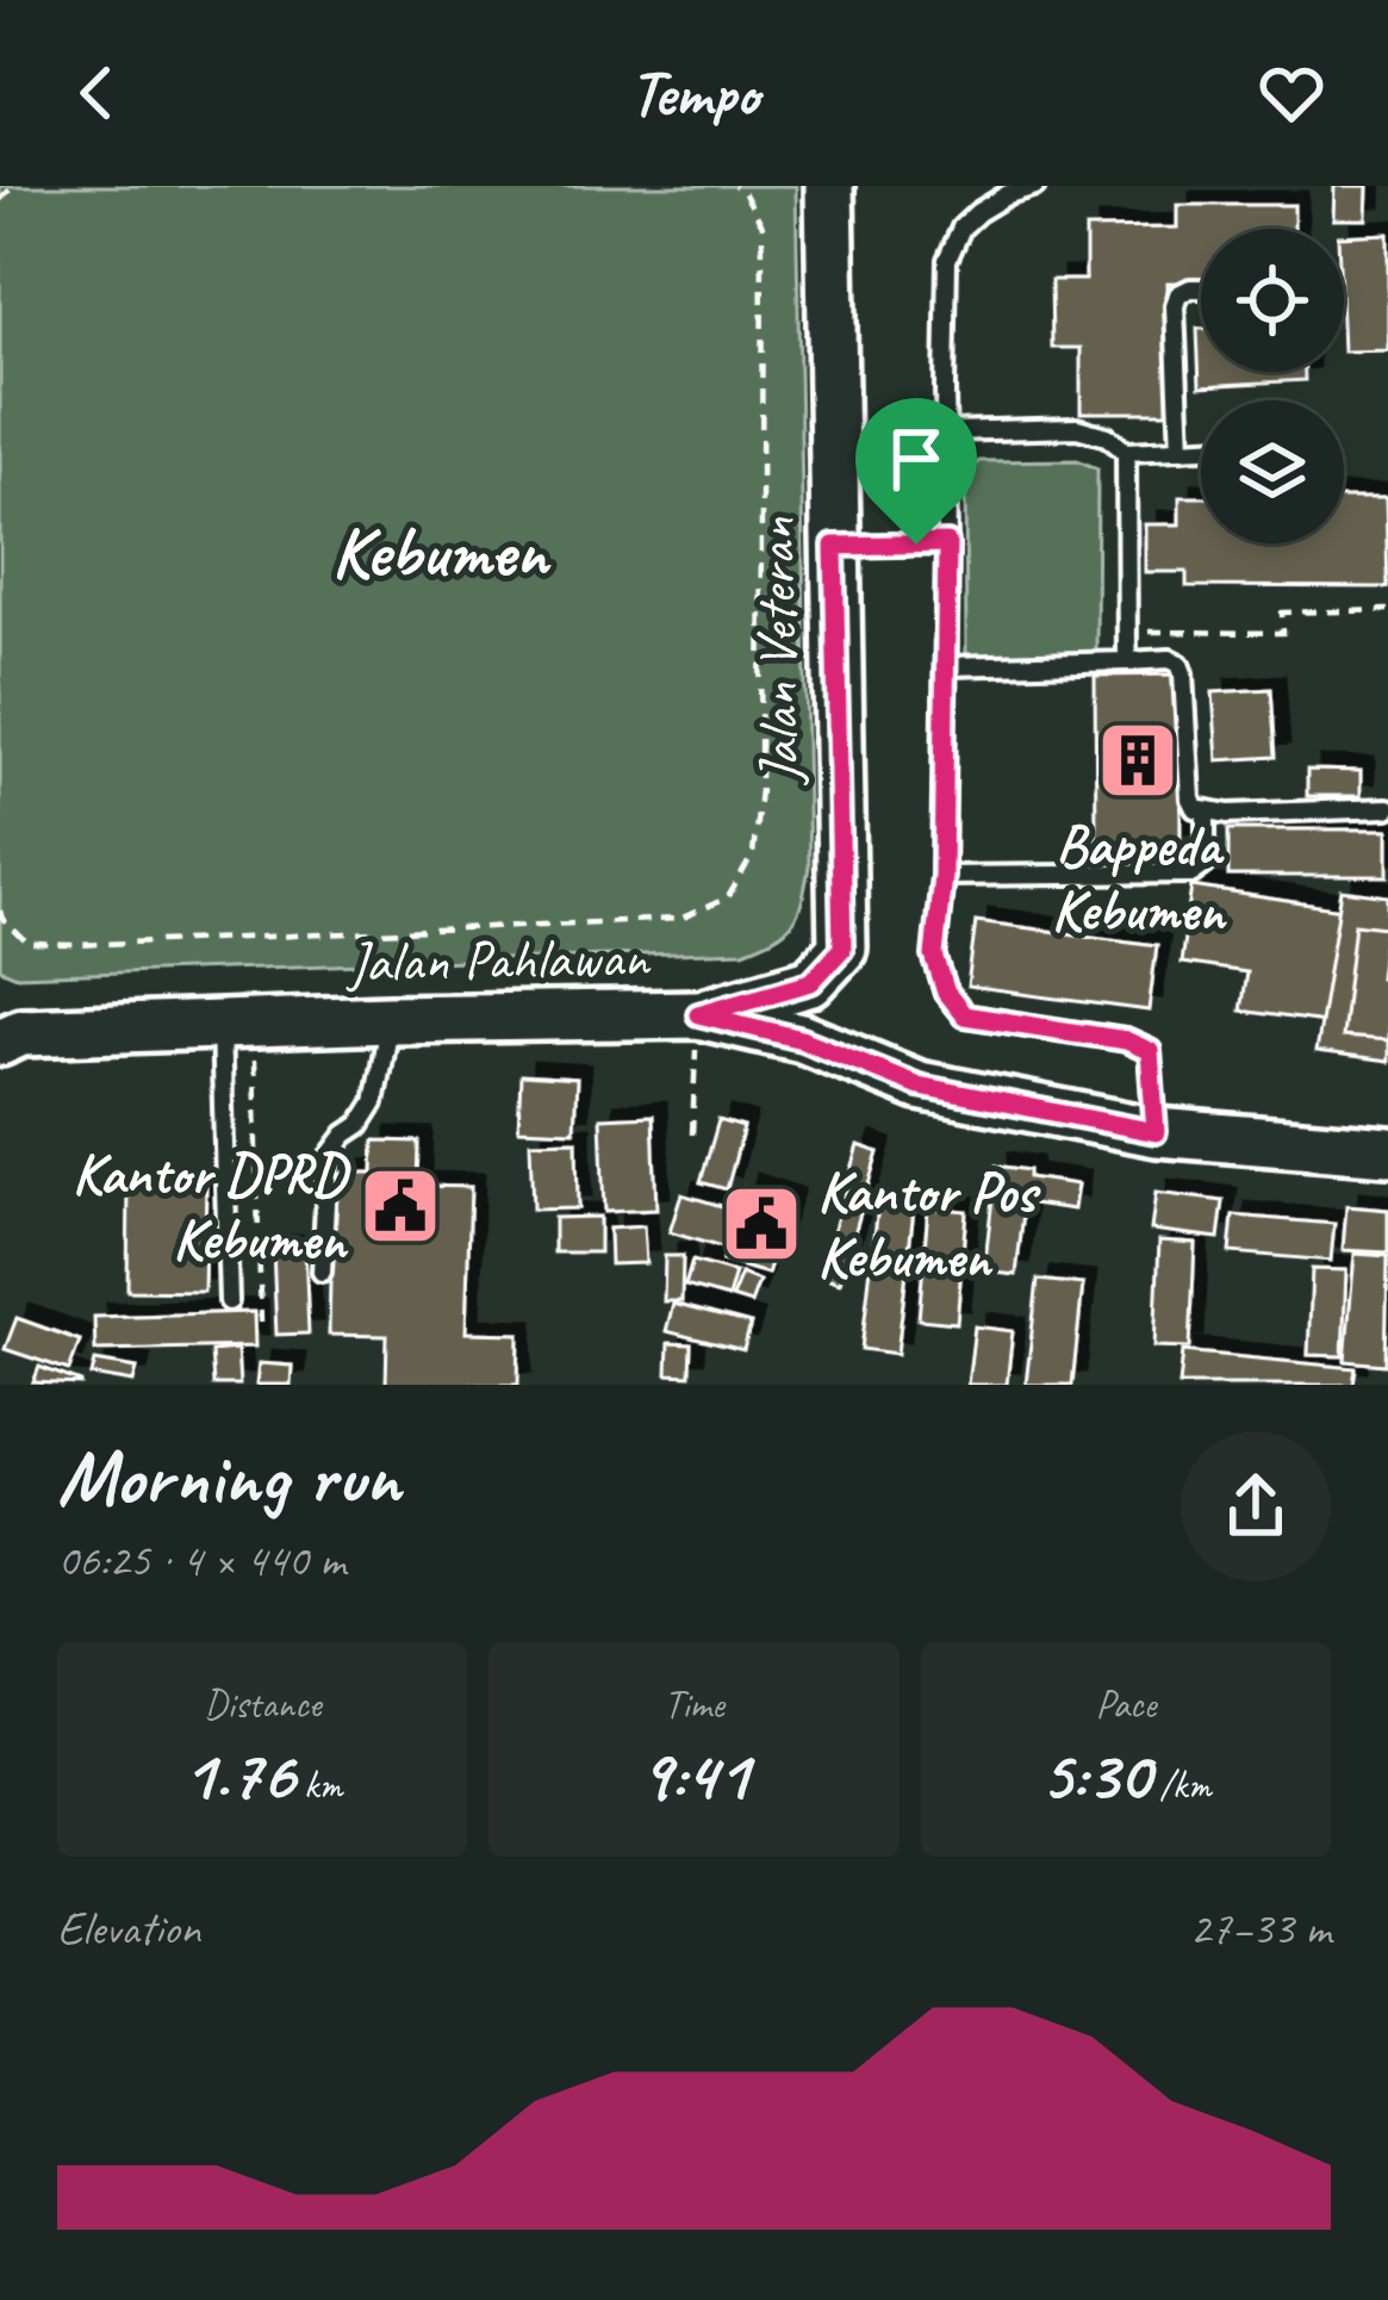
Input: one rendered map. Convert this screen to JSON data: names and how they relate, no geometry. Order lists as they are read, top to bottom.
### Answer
{
  "streets": {
    "main road": ["Jalan Veteran", "Jalan Pahlawan"]
  },
  "crossings": [
    ["Jalan Veteran", "Jalan Pahlawan"]
  ],
  "districts": ["Kebumen"],
  "places": {
    "building": ["Bappeda Kebumen"],
    "public building": ["Kantor DPRD Kebumen", "Kantor Pos Kebumen"]
  },
  "page": {
    "header": "Tempo",
    "heading": ["Morning run", "06:25 · 4 × 440 m"],
    "stats": [
      ["Distance", "1.76 km"],
      ["Time", "9:41"],
      ["Pace", "5:30 /km"]
    ],
    "chart": ["Elevation", "27–33 m"]
  }
}
